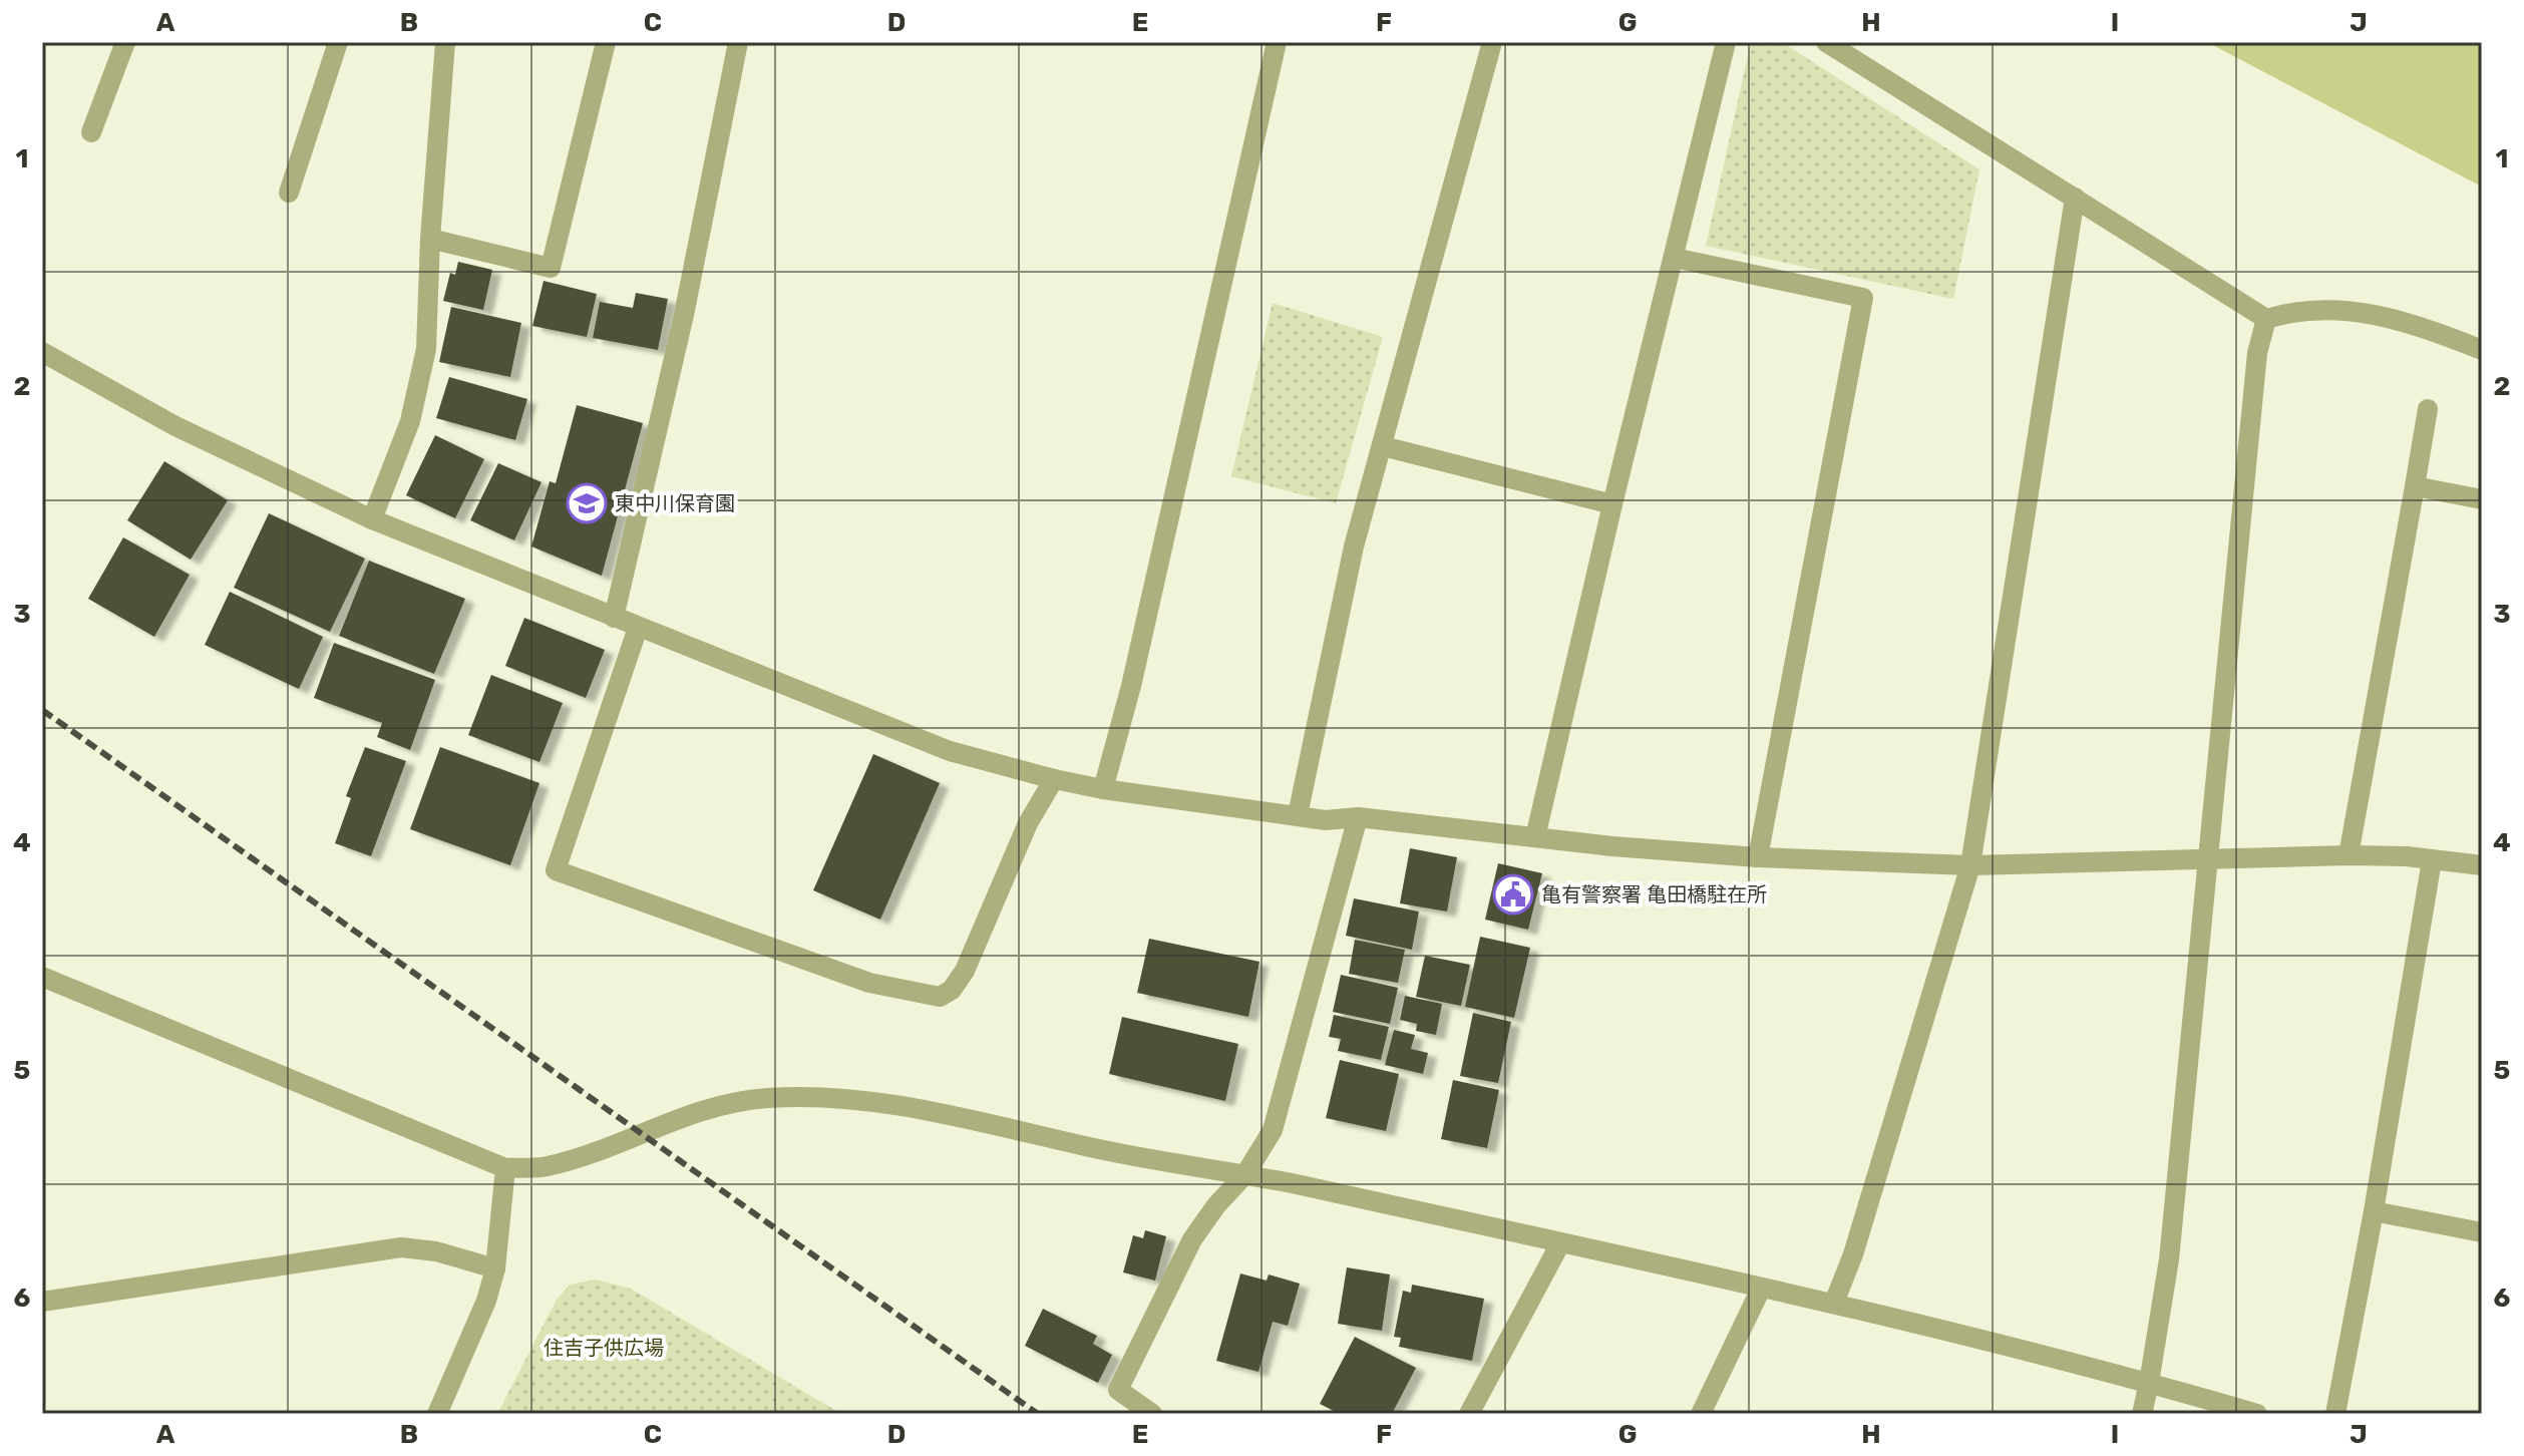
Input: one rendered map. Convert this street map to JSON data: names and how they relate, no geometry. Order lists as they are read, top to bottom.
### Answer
{
  "parks": ["住吉子供広場"],
  "places": {
    "school or university": ["東中川保育園"],
    "public building": ["亀有警察署 亀田橋駐在所"]
  },
  "grid": {
    "columns": [
      "A",
      "B",
      "C",
      "D",
      "E",
      "F",
      "G",
      "H",
      "I",
      "J"
    ],
    "rows": [
      "1",
      "2",
      "3",
      "4",
      "5",
      "6"
    ]
  }
}
